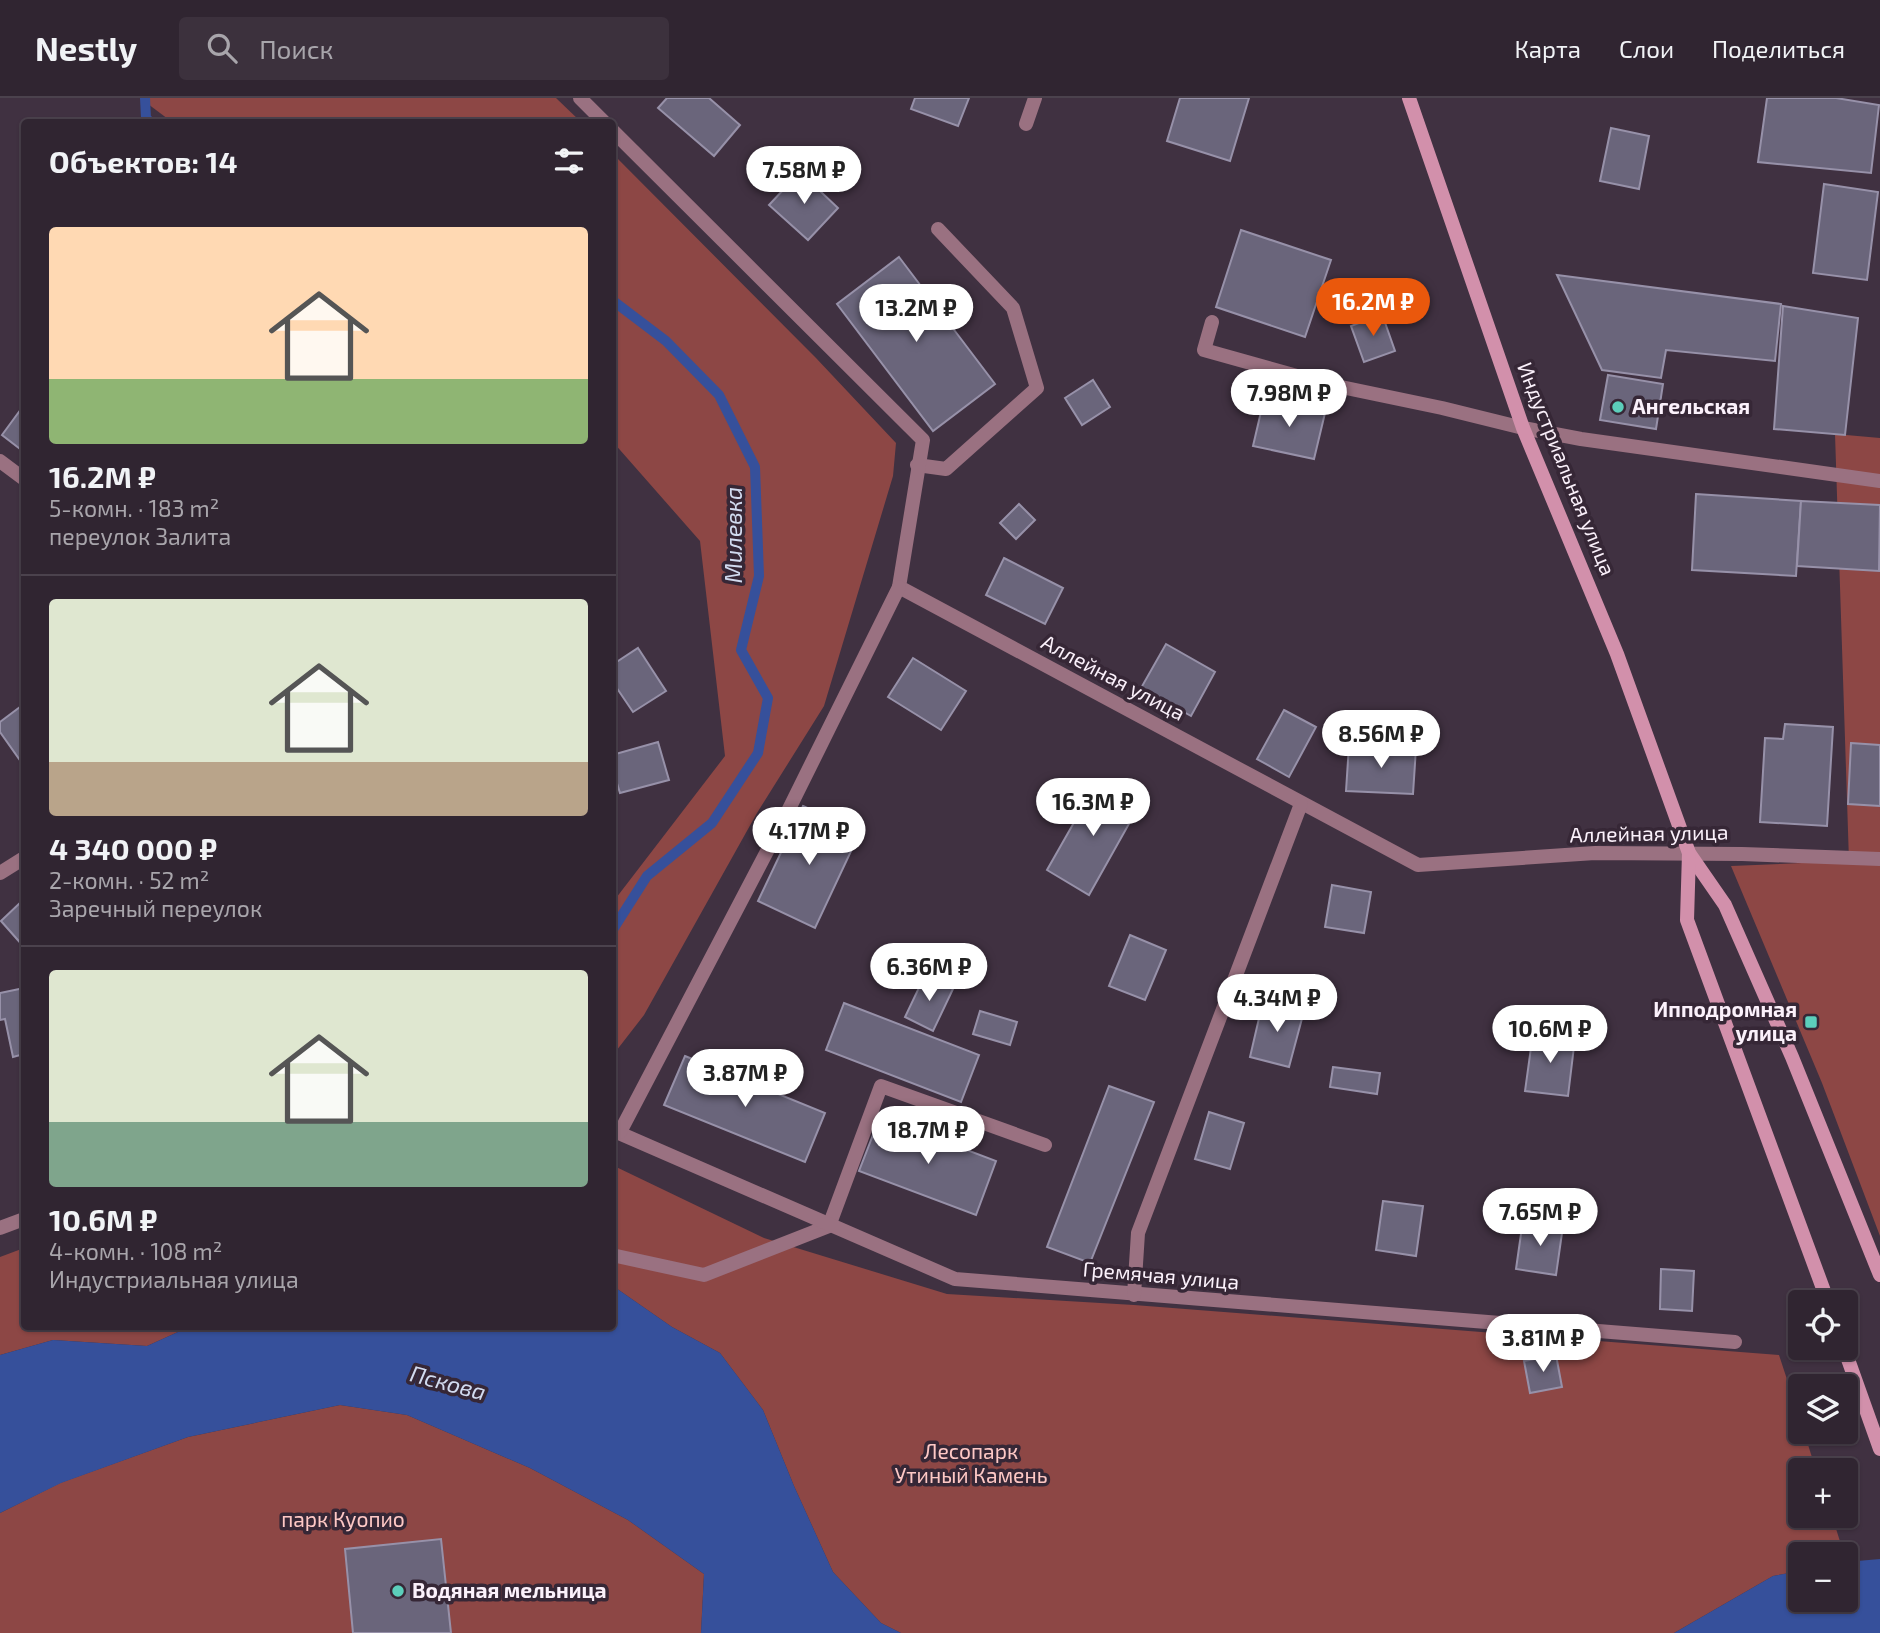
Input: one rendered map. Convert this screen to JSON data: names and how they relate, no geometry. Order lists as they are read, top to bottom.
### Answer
{
  "streets": {
    "street": ["Индустриальная улица", "Аллейная улица", "Гремячая улица"]
  },
  "crossings": [
    ["Индустриальная улица", "Аллейная улица"]
  ],
  "water": ["Милевка", "Пскова"],
  "parks": ["Лесопарк Утиный Камень", "парк Куопио"],
  "places": {
    "other": ["Ангельская", "Водяная мельница"],
    "transit": ["Ипподромная улица"]
  },
  "page": {
    "header": "Nestly",
    "search": "Поиск",
    "nav": ["Карта", "Слои", "Поделиться"],
    "heading": "Объектов: 14",
    "price": [
      "7.58M ₽",
      "16.2M ₽",
      "13.2M ₽",
      "7.98M ₽",
      "8.56M ₽",
      "16.3M ₽",
      "4.17M ₽",
      "6.36M ₽",
      "4.34M ₽",
      "10.6M ₽",
      "3.87M ₽",
      "18.7M ₽",
      "7.65M ₽",
      "3.81M ₽"
    ],
    "list": [
      {
        "name": "16.2M ₽",
        "note": "5-комн. · 183 m² · переулок Залита"
      },
      {
        "name": "4 340 000 ₽",
        "note": "2-комн. · 52 m² · Заречный переулок"
      },
      {
        "name": "10.6M ₽",
        "note": "4-комн. · 108 m² · Индустриальная улица"
      }
    ],
    "map_buttons": ["+", "−"]
  }
}
